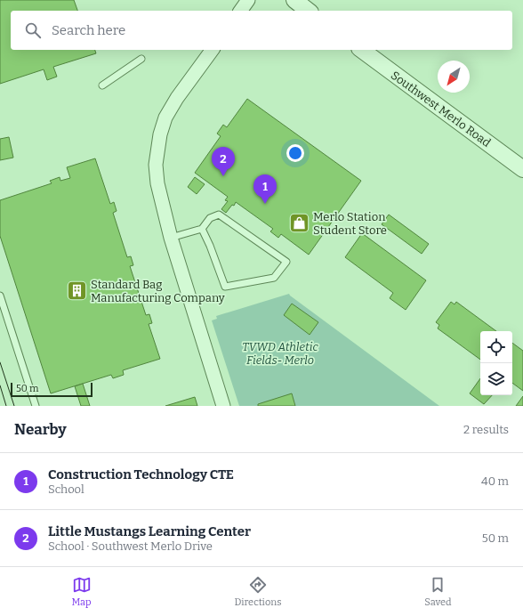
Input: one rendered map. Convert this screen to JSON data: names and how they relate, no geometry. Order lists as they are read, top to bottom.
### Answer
{
  "streets": {
    "street": ["Southwest Merlo Road"]
  },
  "parks": ["TVWD Athletic Fields- Merlo"],
  "places": {
    "shop": ["Merlo Station Student Store"],
    "building": ["Standard Bag Manufacturing Company"]
  },
  "scale_bar": "50 m",
  "north": "bottom left",
  "page": {
    "search": "Search here",
    "pins": ["2", "1"],
    "scale": "50 m",
    "heading": ["Nearby", "2 results"],
    "list": [
      {
        "mark": "1",
        "name": "Construction Technology CTE",
        "note": "School",
        "value": "40 m"
      },
      {
        "mark": "2",
        "name": "Little Mustangs Learning Center",
        "note": "School · Southwest Merlo Drive",
        "value": "50 m"
      }
    ],
    "nav": ["Map", "Directions", "Saved"]
  }
}
